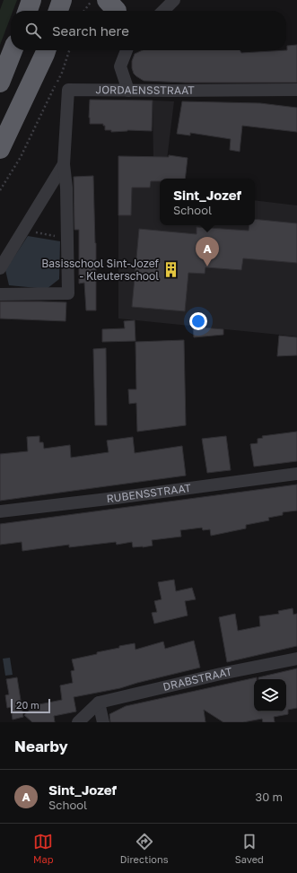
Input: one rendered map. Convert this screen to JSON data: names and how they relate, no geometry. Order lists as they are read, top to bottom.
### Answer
{
  "streets": {
    "street": ["JORDAENSSTRAAT", "RUBENSSTRAAT", "DRABSTRAAT"]
  },
  "places": {
    "building": ["Basisschool Sint-Jozef - Kleuterschool"]
  },
  "scale_bar": "20 m",
  "page": {
    "search": "Search here",
    "popup": ["Sint_Jozef", "School"],
    "pins": "A",
    "scale": "20 m",
    "heading": "Nearby",
    "list": [
      {
        "mark": "A",
        "name": "Sint_Jozef",
        "note": "School",
        "value": "30 m"
      }
    ],
    "nav": ["Map", "Directions", "Saved"]
  }
}
